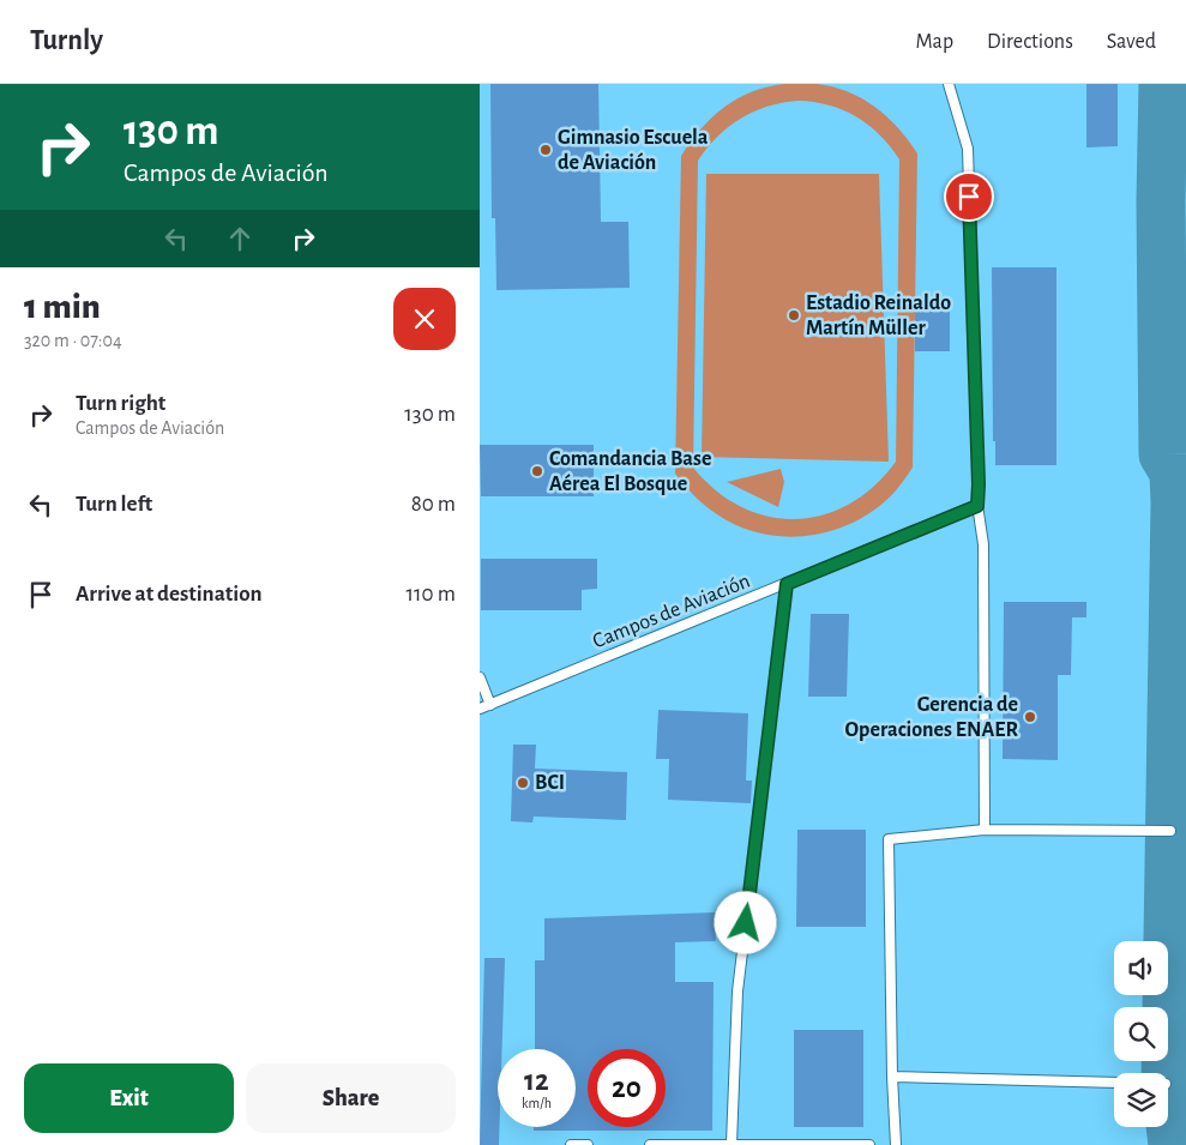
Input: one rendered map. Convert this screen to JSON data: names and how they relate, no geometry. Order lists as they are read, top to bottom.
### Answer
{
  "streets": {
    "lane": ["Campos de Aviación"]
  },
  "places": [
    "Gimnasio Escuela de Aviación",
    "Estadio Reinaldo Martín Müller",
    "Comandancia Base Aérea El Bosque",
    "Gerencia de Operaciones ENAER",
    "BCI"
  ],
  "page": {
    "header": "Turnly",
    "nav": ["Map", "Directions", "Saved"],
    "turn": ["130 m", "Campos de Aviación"],
    "heading": ["1 min", "320 m · 07:04"],
    "list": [
      {
        "name": "Turn right",
        "note": "Campos de Aviación",
        "value": "130 m"
      },
      {
        "name": "Turn left",
        "value": "80 m"
      },
      {
        "name": "Arrive at destination",
        "value": "110 m"
      }
    ],
    "speed": "12 km/h",
    "limit": "20",
    "buttons": ["Exit", "Share"]
  }
}
